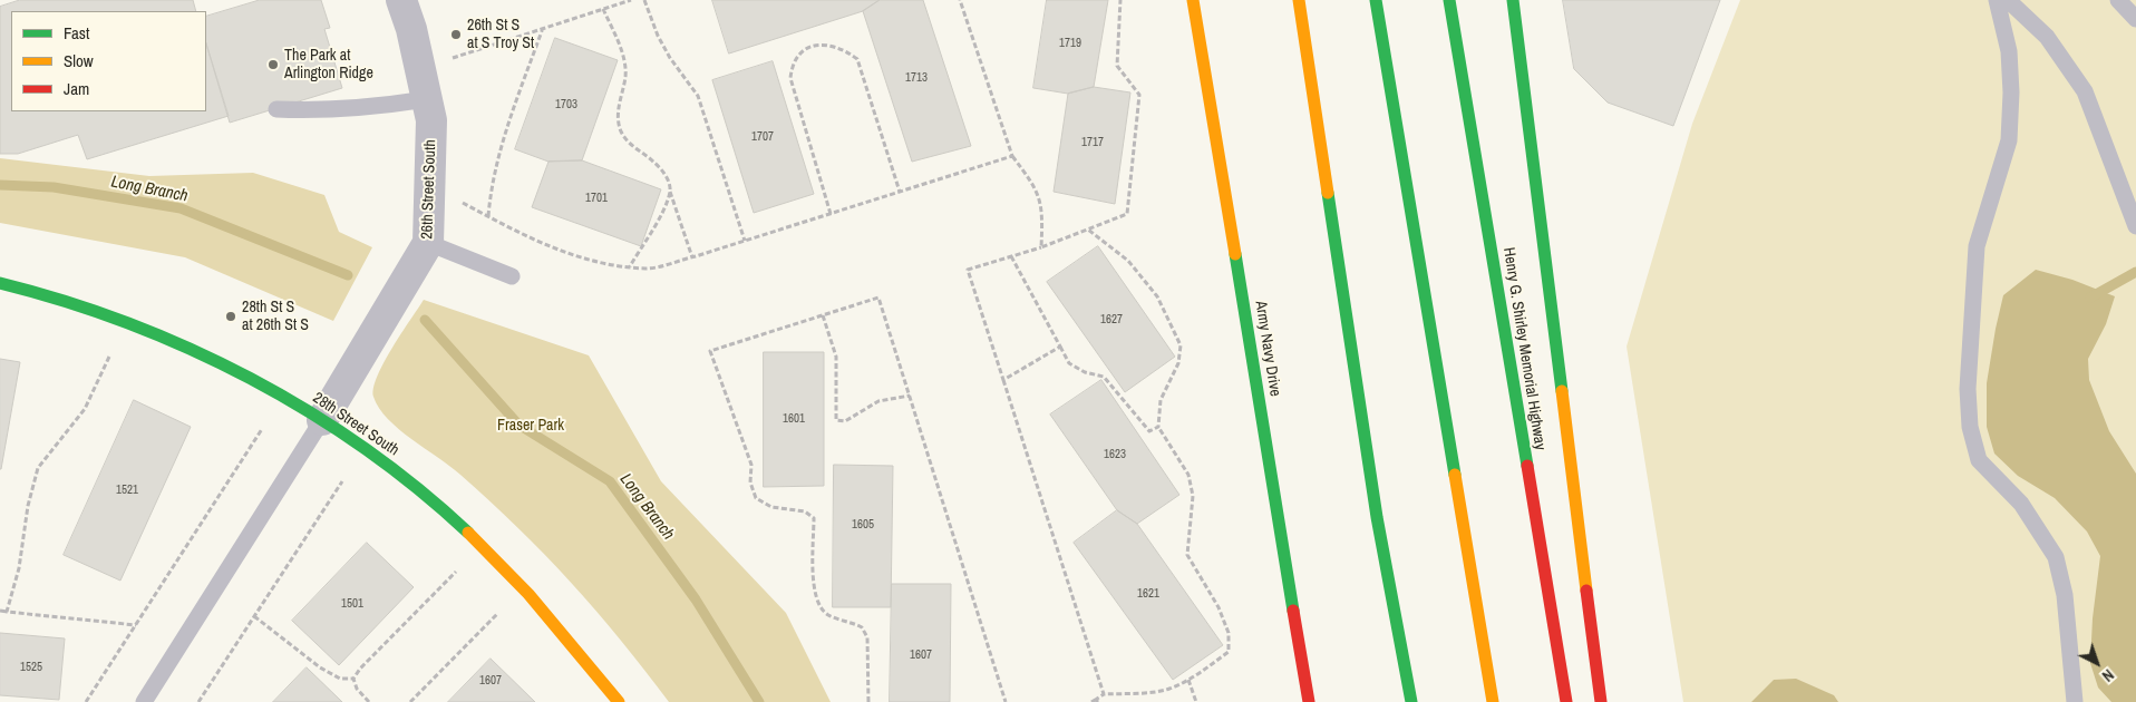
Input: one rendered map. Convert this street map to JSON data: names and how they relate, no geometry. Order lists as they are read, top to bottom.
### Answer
{
  "streets": {
    "main road": ["Army Navy Drive", "Henry G. Shirley Memorial Highway", "28th Street South"],
    "street": ["26th Street South"]
  },
  "crossings": [
    ["26th Street South", "28th Street South"]
  ],
  "water": ["Long Branch"],
  "parks": ["Fraser Park"],
  "places": ["26th St S at S Troy St", "The Park at Arlington Ridge", "28th St S at 26th St S"],
  "house_numbers": [
    "1719",
    "1713",
    "1703",
    "1707",
    "1717",
    "1701",
    "1627",
    "1601",
    "1623",
    "1521",
    "1605",
    "1621",
    "1501",
    "1607",
    "1525",
    "1607"
  ],
  "legend": ["Fast", "Slow", "Jam"],
  "north": "bottom right"
}
